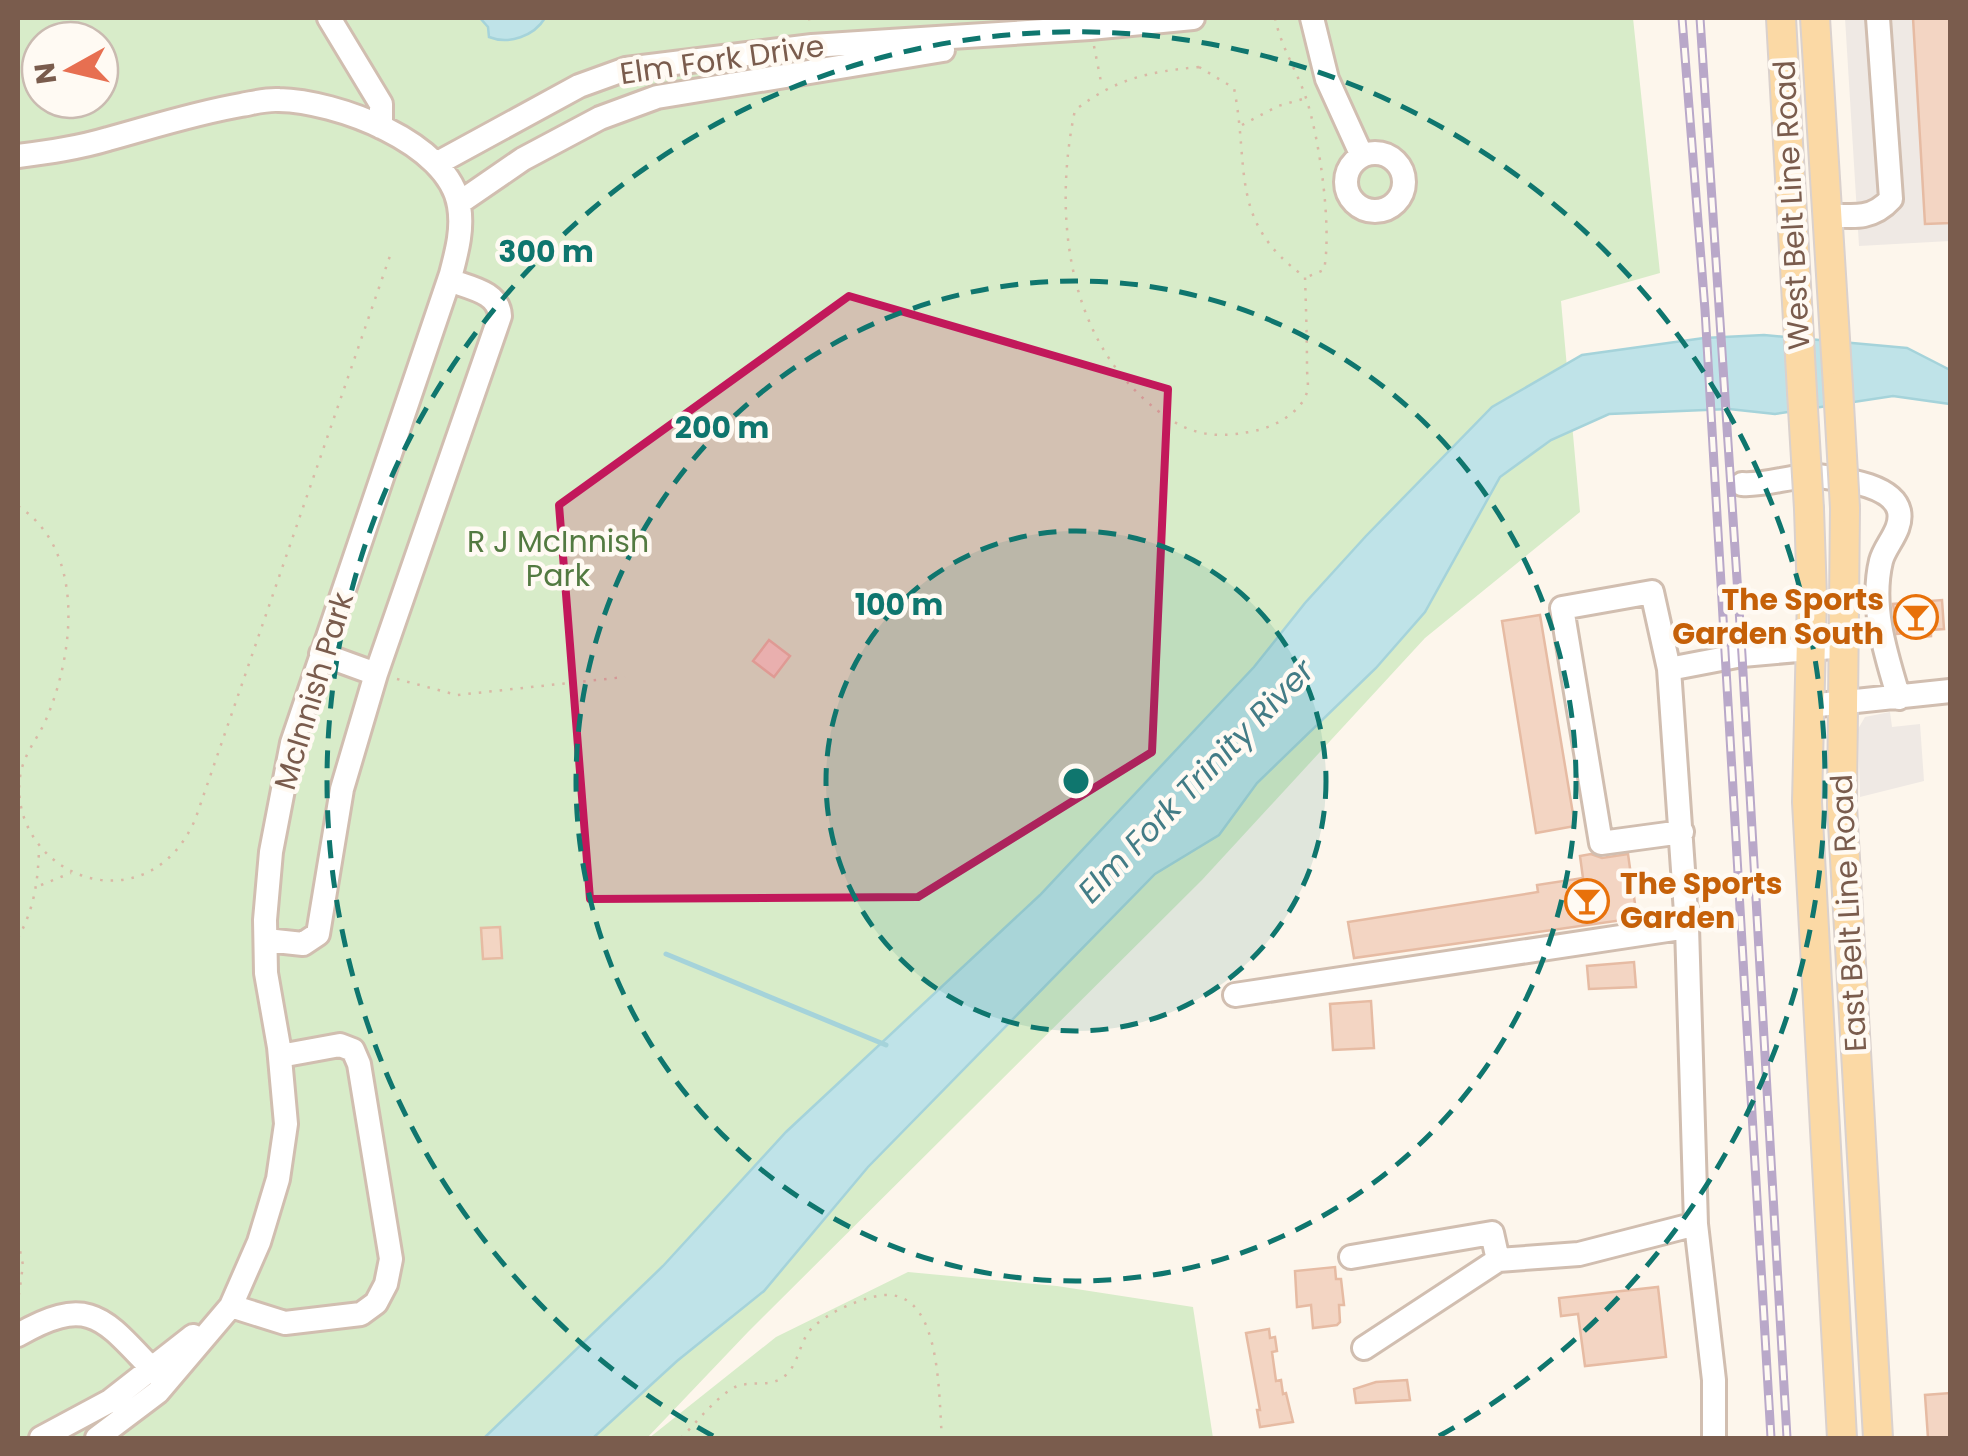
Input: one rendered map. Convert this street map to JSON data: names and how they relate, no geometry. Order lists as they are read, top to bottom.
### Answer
{
  "streets": {
    "main road": ["West Belt Line Road", "East Belt Line Road"],
    "street": ["Elm Fork Drive", "McInnish Park"]
  },
  "crossings": [
    ["Elm Fork Drive", "McInnish Park"],
    ["West Belt Line Road", "East Belt Line Road"]
  ],
  "water": ["Elm Fork Trinity River"],
  "parks": ["R J McInnish Park"],
  "places": {
    "bar": ["The Sports Garden South", "The Sports Garden"]
  },
  "north": "left",
  "rings": ["300 m", "200 m", "100 m"]
}
